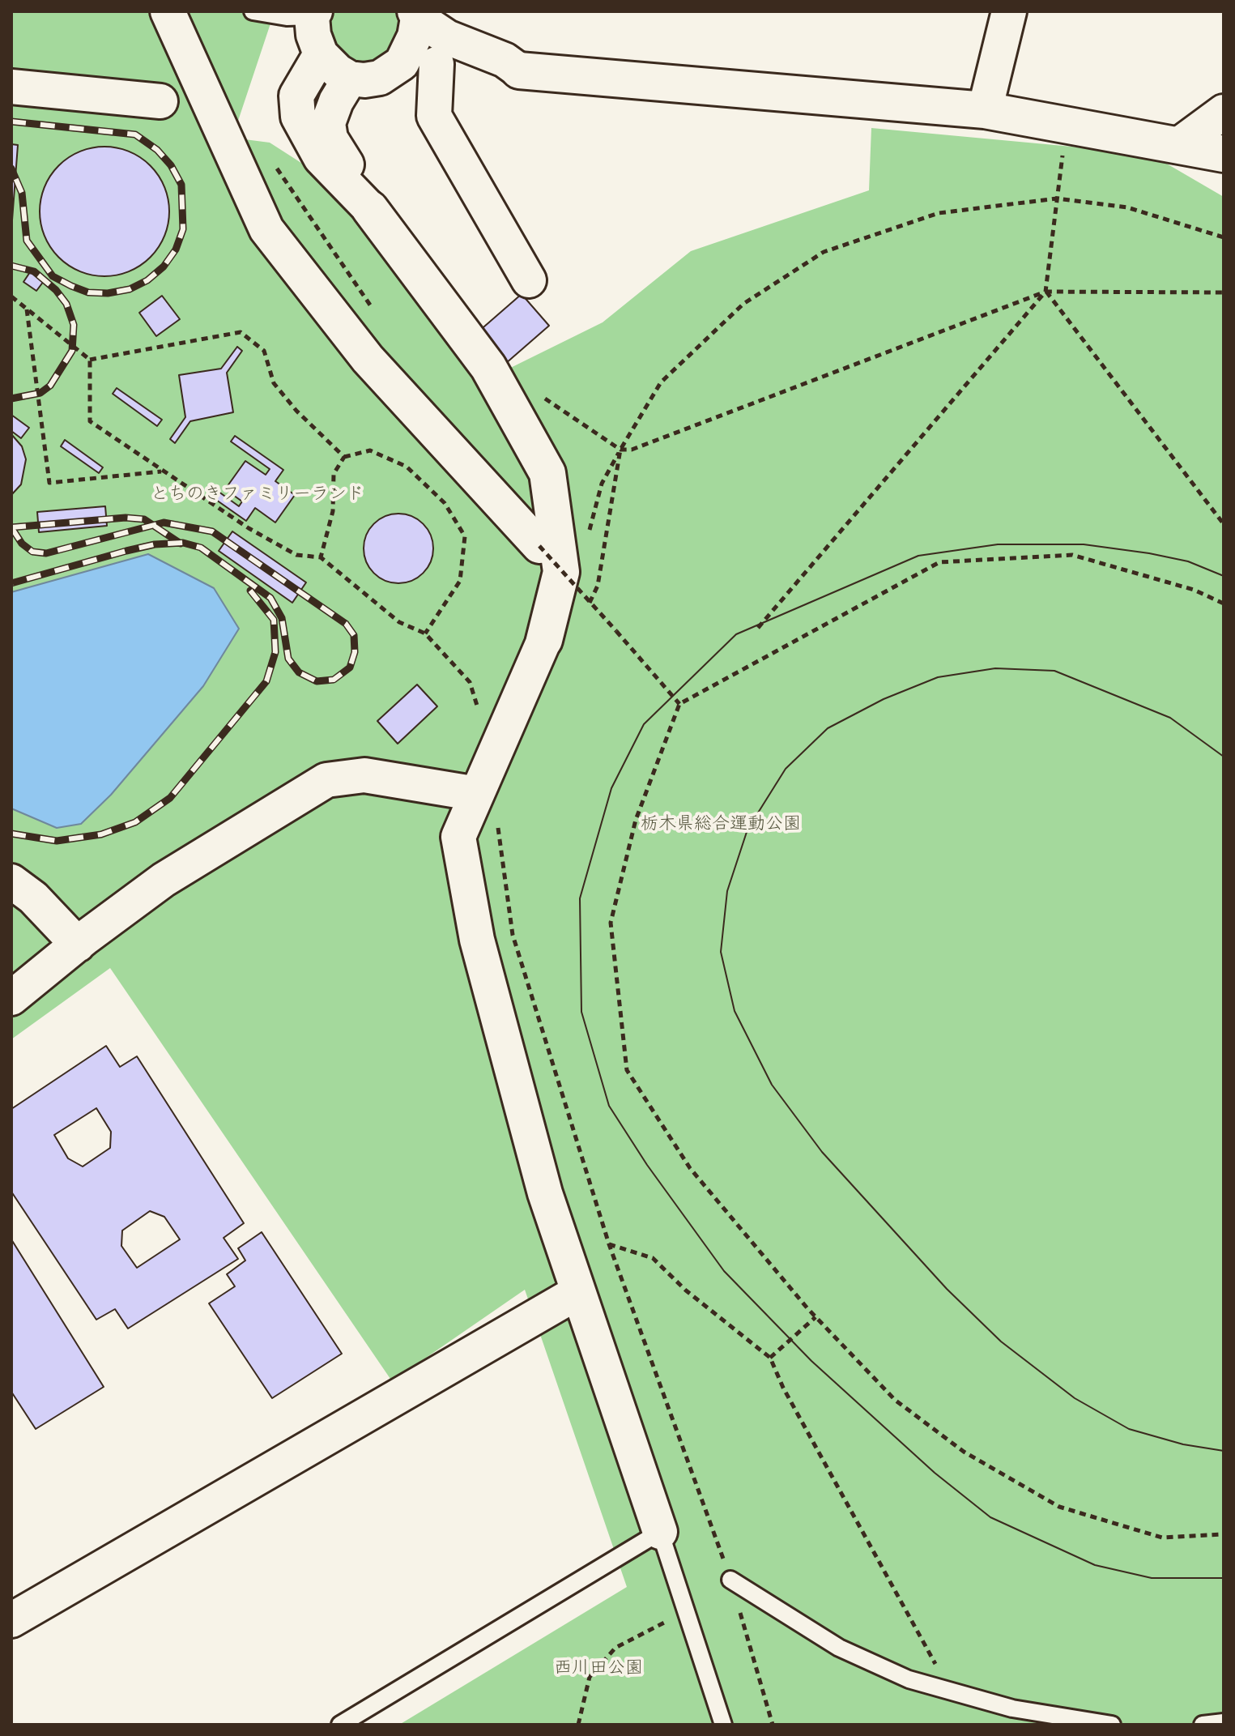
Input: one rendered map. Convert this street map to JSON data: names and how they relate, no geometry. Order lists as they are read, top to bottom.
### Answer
{
  "parks": ["とちのきファミリーランド", "栃木県総合運動公園", "西川田公園"]
}
